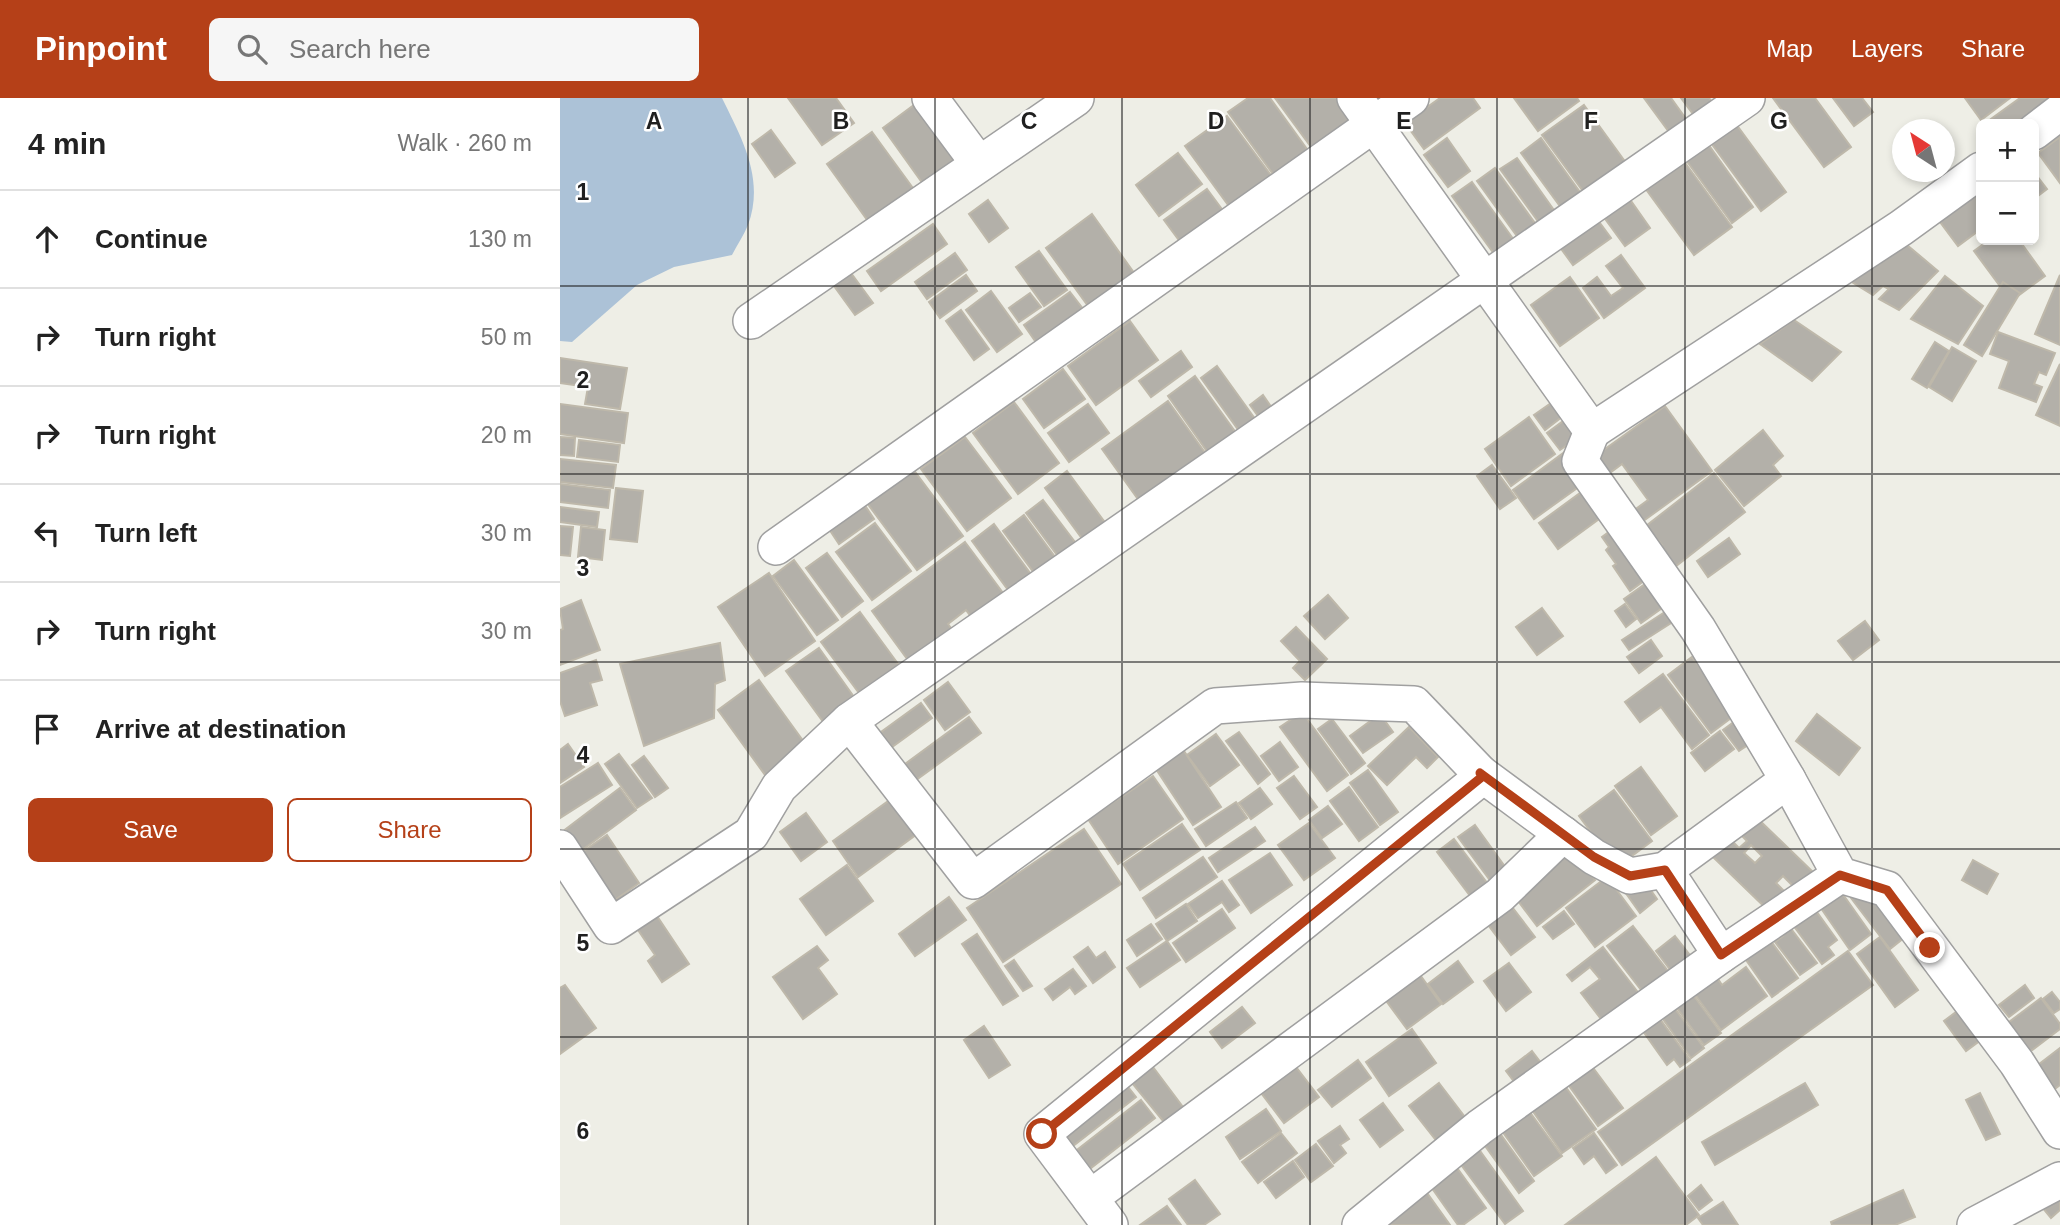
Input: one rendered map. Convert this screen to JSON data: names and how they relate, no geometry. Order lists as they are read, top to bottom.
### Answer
{
  "north": "top left",
  "page": {
    "header": "Pinpoint",
    "search": "Search here",
    "nav": ["Map", "Layers", "Share"],
    "heading": ["4 min", "Walk · 260 m"],
    "map_buttons": ["+", "−"],
    "list": [
      ["Continue", "130 m"],
      ["Turn right", "50 m"],
      ["Turn right", "20 m"],
      ["Turn left", "30 m"],
      ["Turn right", "30 m"],
      "Arrive at destination"
    ],
    "buttons": ["Save", "Share"]
  },
  "grid": {
    "columns": [
      "A",
      "B",
      "C",
      "D",
      "E",
      "F",
      "G"
    ],
    "rows": [
      "1",
      "2",
      "3",
      "4",
      "5",
      "6"
    ]
  }
}
